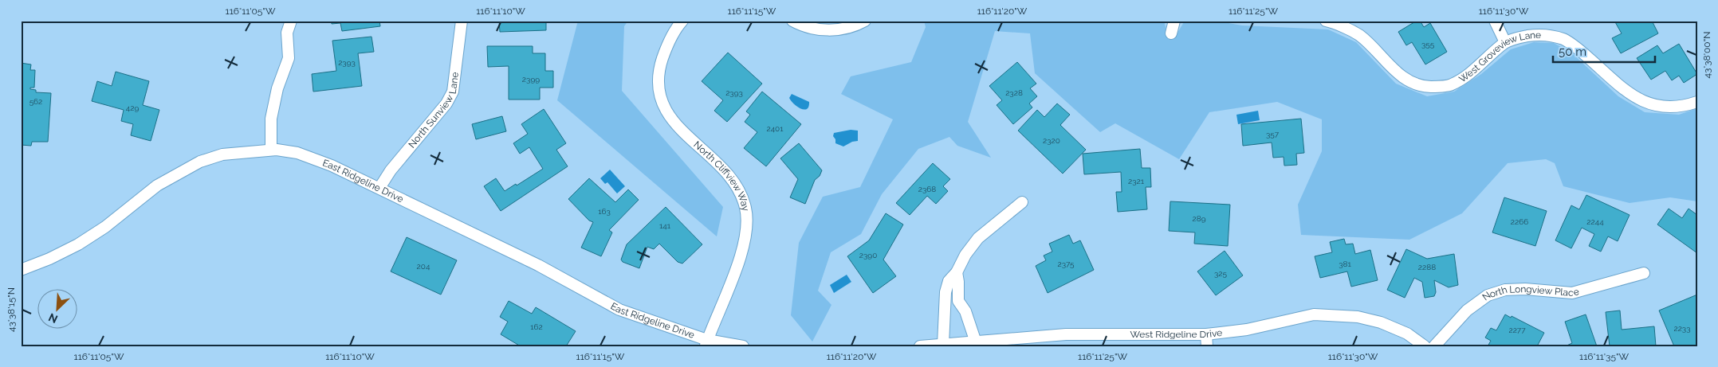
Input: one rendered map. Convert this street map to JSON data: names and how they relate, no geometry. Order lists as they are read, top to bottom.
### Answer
{
  "streets": {
    "street": [
      "West Groveview Lane",
      "North Sunview Lane",
      "North Cliffview Way",
      "East Ridgeline Drive",
      "North Longview Place",
      "West Ridgeline Drive"
    ]
  },
  "crossings": [
    ["North Sunview Lane", "East Ridgeline Drive"],
    ["North Cliffview Way", "East Ridgeline Drive"]
  ],
  "house_numbers": [
    "355",
    "2393",
    "2399",
    "2393",
    "2328",
    "562",
    "429",
    "2401",
    "357",
    "2320",
    "2321",
    "2368",
    "163",
    "289",
    "2266",
    "2244",
    "141",
    "2390",
    "2375",
    "381",
    "204",
    "2288",
    "325",
    "162",
    "2233",
    "2277"
  ],
  "scale_bar": "50 m",
  "north": "bottom left",
  "coordinates": [
    "116°11'05\"W",
    "116°11'10\"W",
    "116°11'15\"W",
    "116°11'20\"W",
    "116°11'25\"W",
    "116°11'30\"W",
    "43°38'00\"N",
    "43°38'15\"N",
    "116°11'35\"W"
  ]
}
